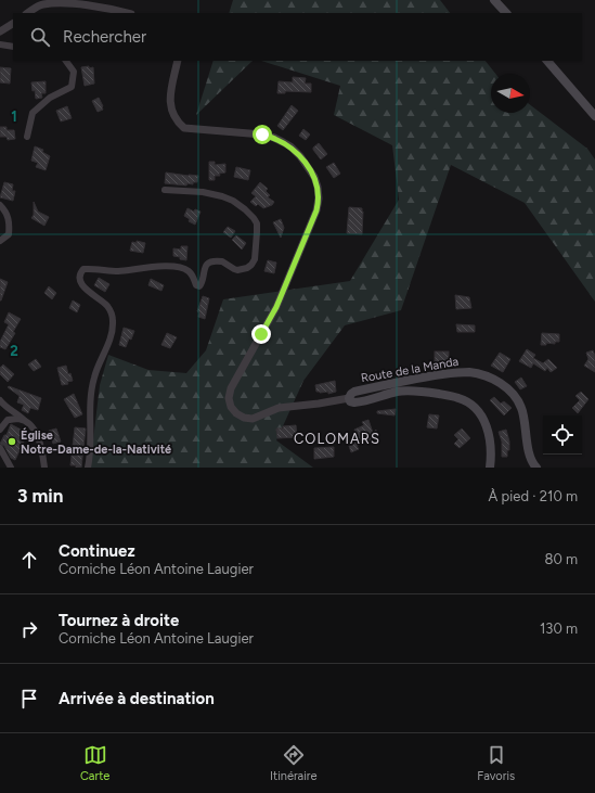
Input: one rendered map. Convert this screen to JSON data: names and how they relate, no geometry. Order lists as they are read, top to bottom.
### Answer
{
  "streets": {
    "main road": ["Route de la Manda"]
  },
  "districts": ["COLOMARS"],
  "places": ["Église Notre-Dame-de-la-Nativité"],
  "north": "right",
  "page": {
    "search": "Rechercher",
    "heading": ["3 min", "À pied · 210 m"],
    "list": [
      ["Continuez", "Corniche Léon Antoine Laugier", "80 m"],
      ["Tournez à droite", "Corniche Léon Antoine Laugier", "130 m"],
      "Arrivée à destination"
    ],
    "nav": ["Carte", "Itinéraire", "Favoris"]
  },
  "grid": {
    "rows": ["1", "2"]
  }
}
